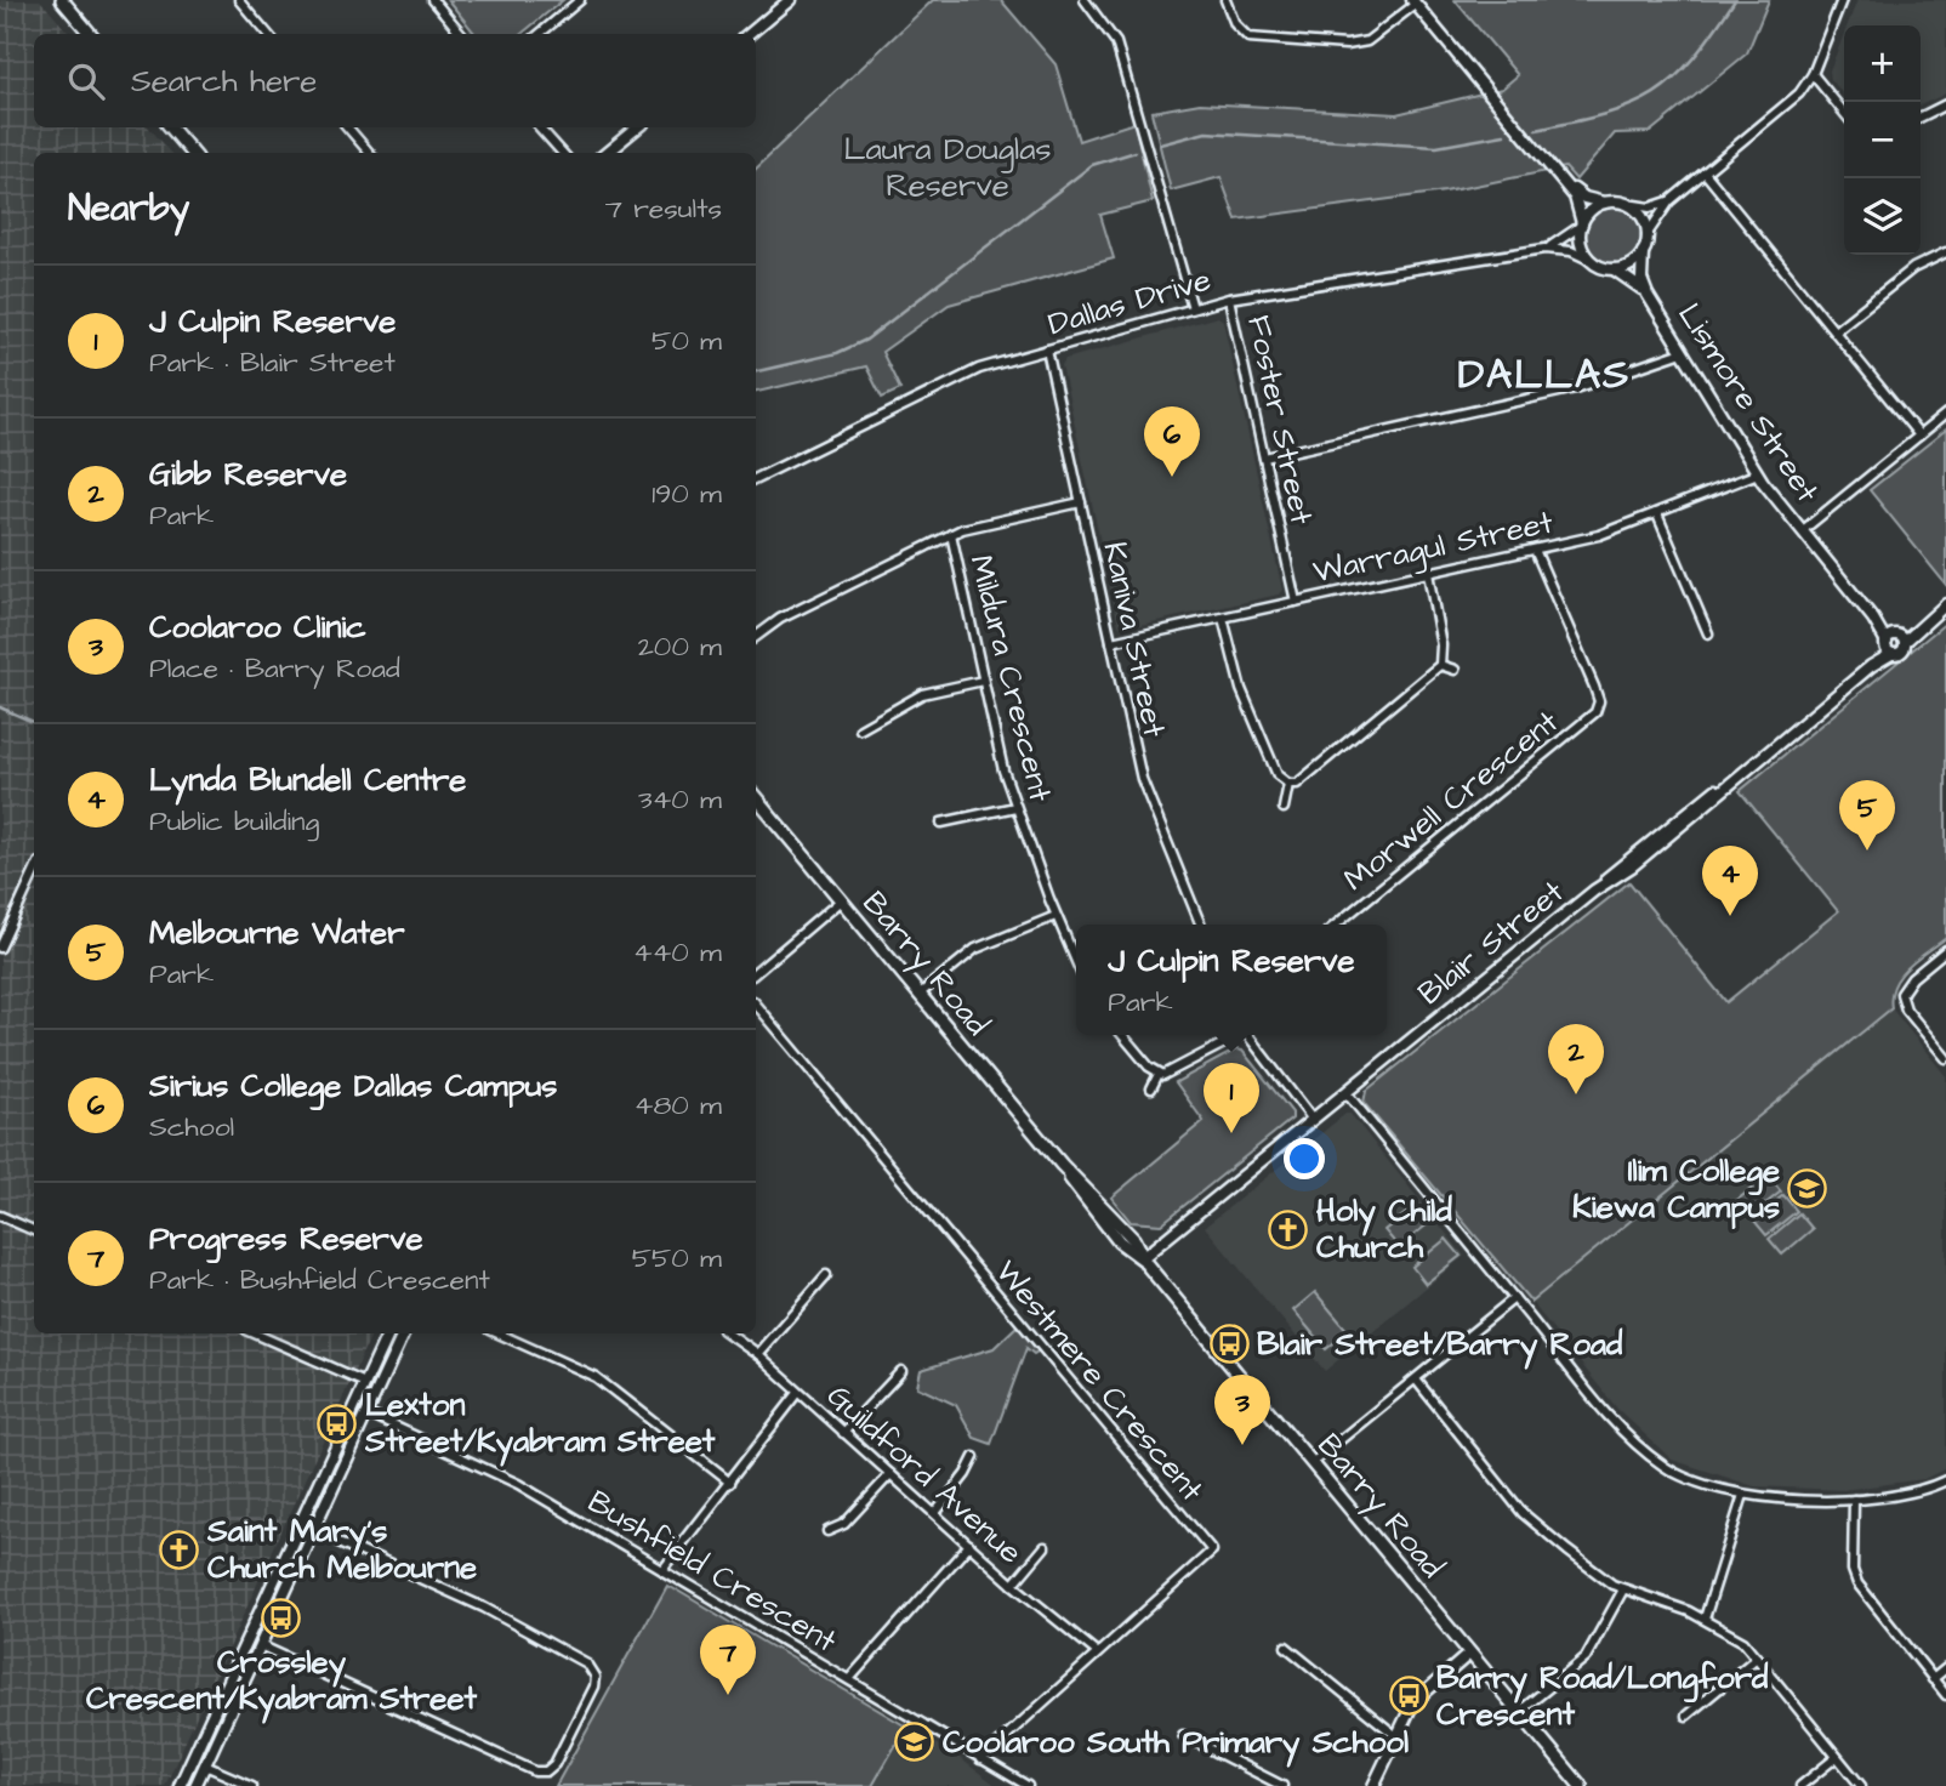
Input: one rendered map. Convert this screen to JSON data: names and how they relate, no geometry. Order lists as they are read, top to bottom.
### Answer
{
  "streets": {
    "main road": ["Barry Road"],
    "street": [
      "Dallas Drive",
      "Lismore Street",
      "Foster Street",
      "Warragul Street",
      "Kaniva Street",
      "Mildura Crescent",
      "Morwell Crescent",
      "Blair Street",
      "Westmere Crescent",
      "Guildford Avenue",
      "Bushfield Crescent"
    ]
  },
  "crossings": [
    ["Dallas Drive", "Lismore Street"],
    ["Dallas Drive", "Foster Street"],
    ["Dallas Drive", "Kaniva Street"],
    ["Lismore Street", "Warragul Street"],
    ["Lismore Street", "Blair Street"],
    ["Foster Street", "Warragul Street"],
    ["Warragul Street", "Kaniva Street"],
    ["Warragul Street", "Morwell Crescent"],
    ["Blair Street", "Barry Road"],
    ["Westmere Crescent", "Guildford Avenue"],
    ["Westmere Crescent", "Bushfield Crescent"]
  ],
  "districts": ["DALLAS"],
  "parks": ["Laura Douglas Reserve"],
  "places": {
    "school or university": ["Ilim College Kiewa Campus", "Coolaroo South Primary School"],
    "church": ["Holy Child Church", "Saint Mary's Church Melbourne"],
    "bus stop": [
      "Blair Street/Barry Road",
      "Lexton Street/Kyabram Street",
      "Crossley Crescent/Kyabram Street",
      "Barry Road/Longford Crescent"
    ]
  },
  "page": {
    "map_buttons": ["+", "−"],
    "search": "Search here",
    "heading": ["Nearby", "7 results"],
    "list": [
      {
        "mark": "1",
        "name": "J Culpin Reserve",
        "note": "Park · Blair Street",
        "value": "50 m"
      },
      {
        "mark": "2",
        "name": "Gibb Reserve",
        "note": "Park",
        "value": "190 m"
      },
      {
        "mark": "3",
        "name": "Coolaroo Clinic",
        "note": "Place · Barry Road",
        "value": "200 m"
      },
      {
        "mark": "4",
        "name": "Lynda Blundell Centre",
        "note": "Public building",
        "value": "340 m"
      },
      {
        "mark": "5",
        "name": "Melbourne Water",
        "note": "Park",
        "value": "440 m"
      },
      {
        "mark": "6",
        "name": "Sirius College Dallas Campus",
        "note": "School",
        "value": "480 m"
      },
      {
        "mark": "7",
        "name": "Progress Reserve",
        "note": "Park · Bushfield Crescent",
        "value": "550 m"
      }
    ],
    "pins": [
      "6",
      "5",
      "4",
      "2",
      "1",
      "3",
      "7"
    ],
    "popup": ["J Culpin Reserve", "Park"]
  }
}
